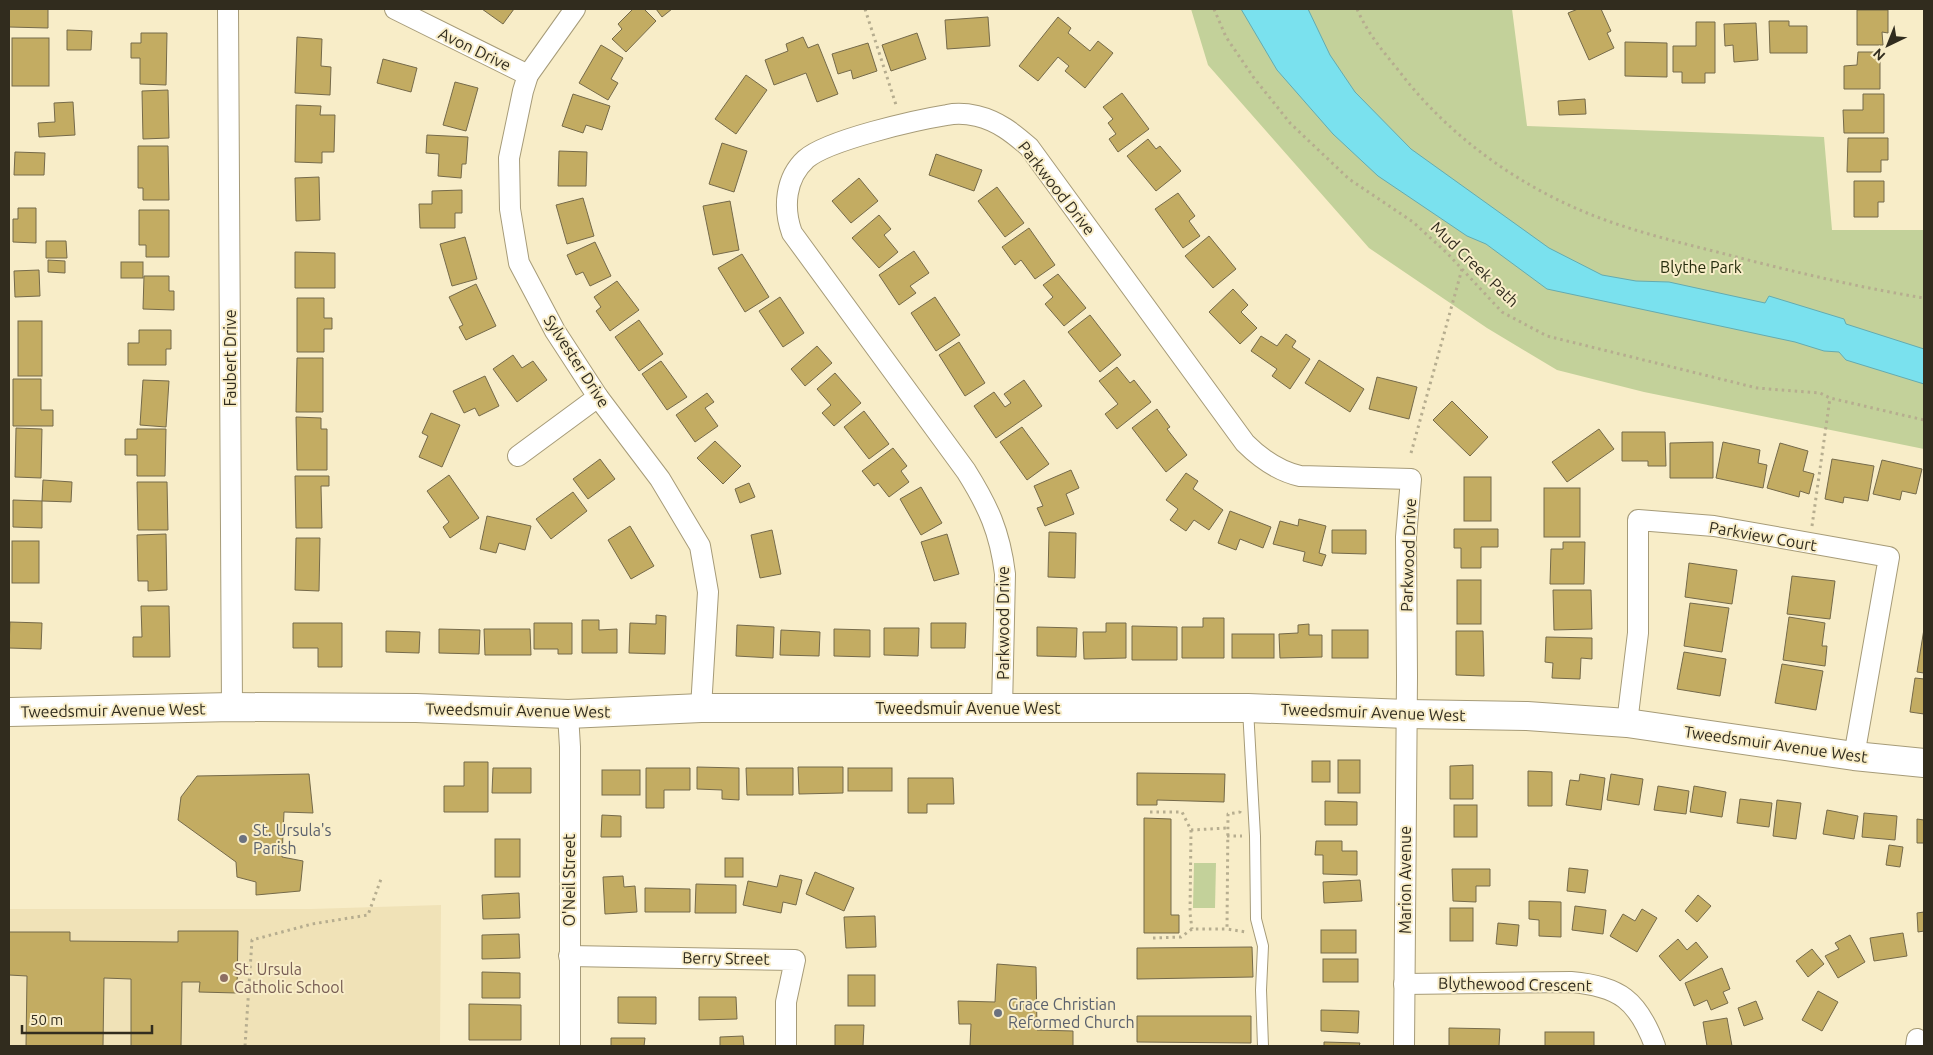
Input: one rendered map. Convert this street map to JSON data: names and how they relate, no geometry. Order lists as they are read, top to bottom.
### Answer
{
  "streets": {
    "street": [
      "Avon Drive",
      "Parkwood Drive",
      "Faubert Drive",
      "Sylvester Drive",
      "Parkview Court",
      "Tweedsmuir Avenue West",
      "O'Neil Street",
      "Marion Avenue",
      "Berry Street",
      "Blythewood Crescent"
    ],
    "path": ["Mud Creek Path"]
  },
  "crossings": [
    ["Avon Drive", "Sylvester Drive"],
    ["Parkwood Drive", "Tweedsmuir Avenue West"],
    ["Parkwood Drive", "Marion Avenue"],
    ["Faubert Drive", "Tweedsmuir Avenue West"],
    ["Sylvester Drive", "Tweedsmuir Avenue West"],
    ["Parkview Court", "Tweedsmuir Avenue West"],
    ["Tweedsmuir Avenue West", "O'Neil Street"],
    ["Tweedsmuir Avenue West", "Marion Avenue"],
    ["O'Neil Street", "Berry Street"],
    ["Marion Avenue", "Blythewood Crescent"]
  ],
  "parks": ["Blythe Park"],
  "places": ["St. Ursula's Parish", "St. Ursula Catholic School", "Grace Christian Reformed Church"],
  "scale_bar": "50 m",
  "north": "bottom left"
}
